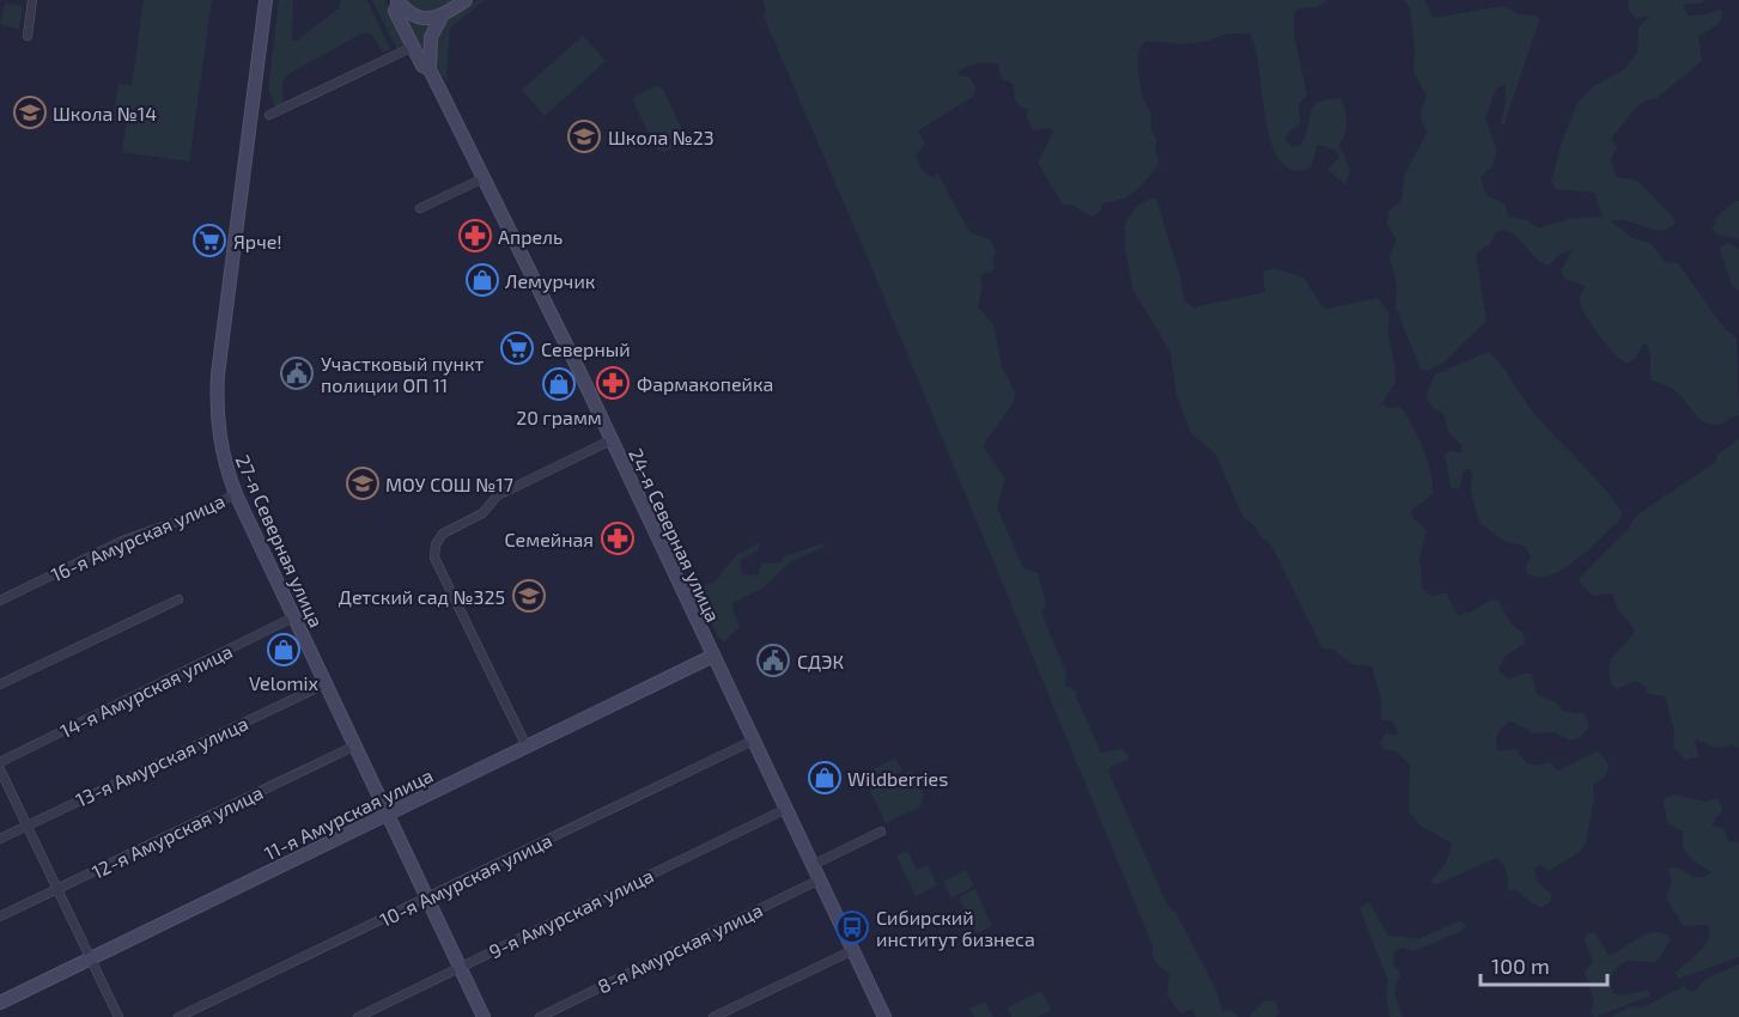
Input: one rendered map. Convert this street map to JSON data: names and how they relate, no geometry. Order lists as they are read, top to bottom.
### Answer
{
  "streets": {
    "street": [
      "24-я Северная улица",
      "16-я Амурская улица",
      "27-я Северная улица",
      "14-я Амурская улица",
      "13-я Амурская улица",
      "11-я Амурская улица",
      "12-я Амурская улица",
      "10-я Амурская улица",
      "9-я Амурская улица",
      "8-я Амурская улица"
    ]
  },
  "crossings": [
    ["24-я Северная улица", "11-я Амурская улица"],
    ["24-я Северная улица", "10-я Амурская улица"],
    ["24-я Северная улица", "9-я Амурская улица"],
    ["24-я Северная улица", "8-я Амурская улица"],
    ["16-я Амурская улица", "27-я Северная улица"],
    ["27-я Северная улица", "14-я Амурская улица"],
    ["27-я Северная улица", "13-я Амурская улица"],
    ["27-я Северная улица", "11-я Амурская улица"],
    ["27-я Северная улица", "12-я Амурская улица"],
    ["27-я Северная улица", "10-я Амурская улица"],
    ["27-я Северная улица", "9-я Амурская улица"]
  ],
  "places": {
    "school or university": [
      "Школа №14",
      "Школа №23",
      "МОУ СОШ №17",
      "Детский сад №325"
    ],
    "pharmacy": ["Апрель", "Фармакопейка", "Семейная"],
    "supermarket": ["Ярче!", "Северный"],
    "shop": [
      "Лемурчик",
      "20 грамм",
      "Velomix",
      "Wildberries"
    ],
    "public building": ["Участковый пункт полиции ОП 11", "СДЭК"],
    "bus stop": ["Сибирский институт бизнеса"]
  },
  "scale_bar": "100 m"
}
